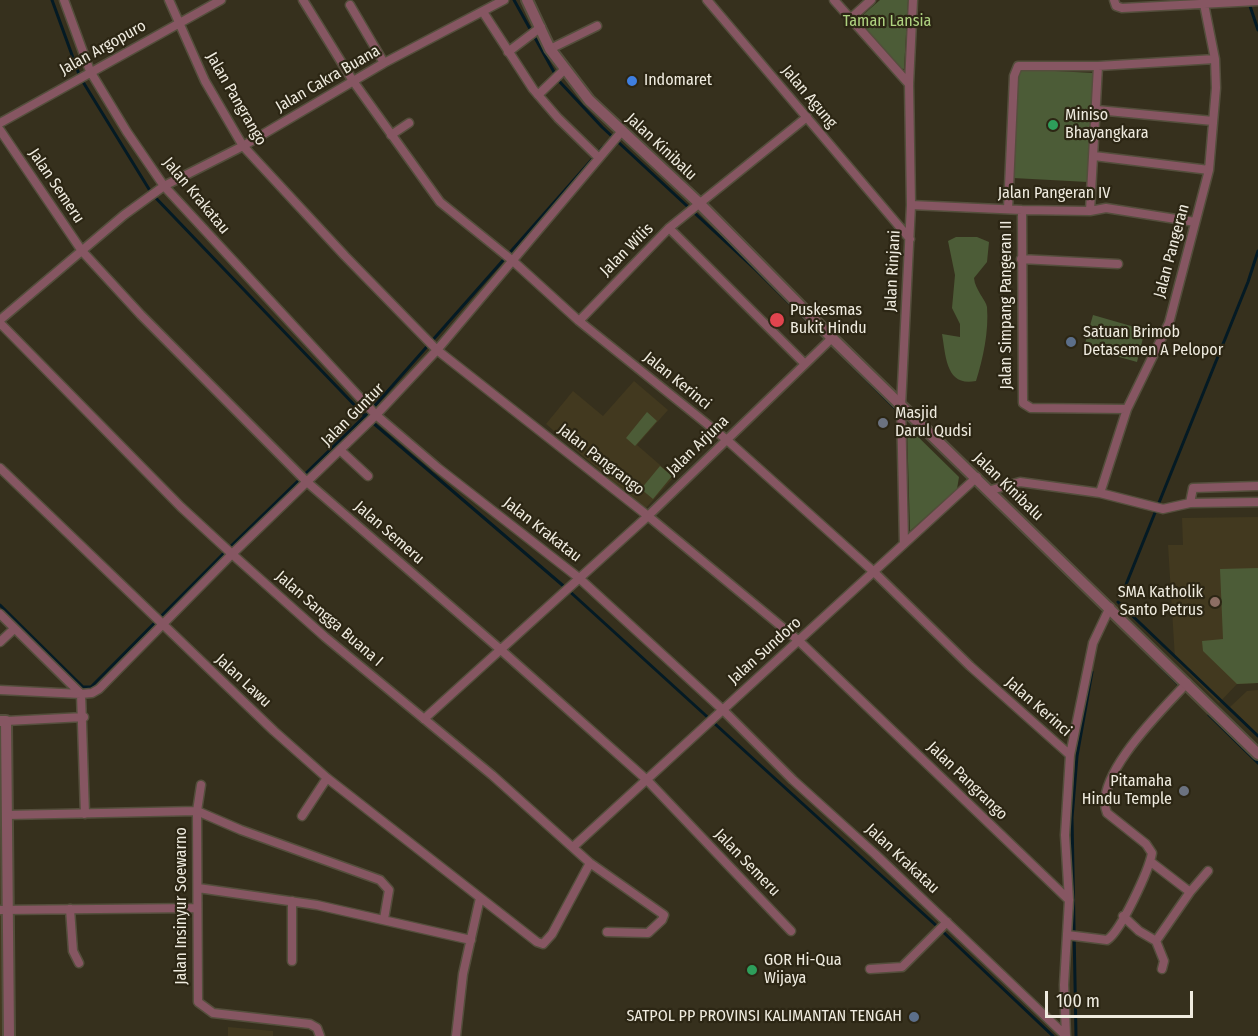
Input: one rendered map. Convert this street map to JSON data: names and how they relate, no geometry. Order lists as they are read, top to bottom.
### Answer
{
  "streets": {
    "street": [
      "Jalan Argopuro",
      "Jalan Cakra Buana",
      "Jalan Agung",
      "Jalan Pangrango",
      "Jalan Kinibalu",
      "Jalan Semeru",
      "Jalan Pangeran IV",
      "Jalan Krakatau",
      "Jalan Wilis",
      "Jalan Pangeran",
      "Jalan Rinjani",
      "Jalan Simpang Pangeran II",
      "Jalan Kerinci",
      "Jalan Guntur",
      "Jalan Arjuna",
      "Jalan Sangga Buana I",
      "Jalan Sundoro",
      "Jalan Lawu",
      "Jalan Insinyur Soewarno"
    ]
  },
  "crossings": [
    ["Jalan Argopuro", "Jalan Pangrango"],
    ["Jalan Argopuro", "Jalan Krakatau"],
    ["Jalan Cakra Buana", "Jalan Pangrango"],
    ["Jalan Cakra Buana", "Jalan Semeru"],
    ["Jalan Cakra Buana", "Jalan Krakatau"],
    ["Jalan Cakra Buana", "Jalan Kerinci"],
    ["Jalan Cakra Buana", "Jalan Sangga Buana I"],
    ["Jalan Agung", "Jalan Rinjani"],
    ["Jalan Pangrango", "Jalan Krakatau"],
    ["Jalan Pangrango", "Jalan Guntur"],
    ["Jalan Pangrango", "Jalan Arjuna"],
    ["Jalan Pangrango", "Jalan Sundoro"],
    ["Jalan Kinibalu", "Jalan Krakatau"],
    ["Jalan Kinibalu", "Jalan Wilis"],
    ["Jalan Kinibalu", "Jalan Rinjani"],
    ["Jalan Kinibalu", "Jalan Guntur"],
    ["Jalan Kinibalu", "Jalan Arjuna"],
    ["Jalan Kinibalu", "Jalan Sundoro"],
    ["Jalan Semeru", "Jalan Guntur"],
    ["Jalan Semeru", "Jalan Arjuna"],
    ["Jalan Semeru", "Jalan Sundoro"],
    ["Jalan Pangeran IV", "Jalan Pangeran"],
    ["Jalan Pangeran IV", "Jalan Rinjani"],
    ["Jalan Pangeran IV", "Jalan Simpang Pangeran II"],
    ["Jalan Krakatau", "Jalan Kerinci"],
    ["Jalan Krakatau", "Jalan Guntur"],
    ["Jalan Krakatau", "Jalan Arjuna"],
    ["Jalan Krakatau", "Jalan Sundoro"],
    ["Jalan Wilis", "Jalan Kerinci"],
    ["Jalan Pangeran", "Jalan Simpang Pangeran II"],
    ["Jalan Rinjani", "Jalan Sundoro"],
    ["Jalan Kerinci", "Jalan Guntur"],
    ["Jalan Kerinci", "Jalan Arjuna"],
    ["Jalan Kerinci", "Jalan Sundoro"],
    ["Jalan Guntur", "Jalan Sangga Buana I"],
    ["Jalan Guntur", "Jalan Lawu"],
    ["Jalan Arjuna", "Jalan Sangga Buana I"],
    ["Jalan Sangga Buana I", "Jalan Sundoro"],
    ["Jalan Sangga Buana I", "Jalan Lawu"]
  ],
  "parks": ["Taman Lansia"],
  "places": [
    "Indomaret",
    "Miniso Bhayangkara",
    "Puskesmas Bukit Hindu",
    "Satuan Brimob Detasemen A Pelopor",
    "Masjid Darul Qudsi",
    "SMA Katholik Santo Petrus",
    "Pitamaha Hindu Temple",
    "GOR Hi-Qua Wijaya",
    "SATPOL PP PROVINSI KALIMANTAN TENGAH"
  ],
  "scale_bar": "100 m"
}
